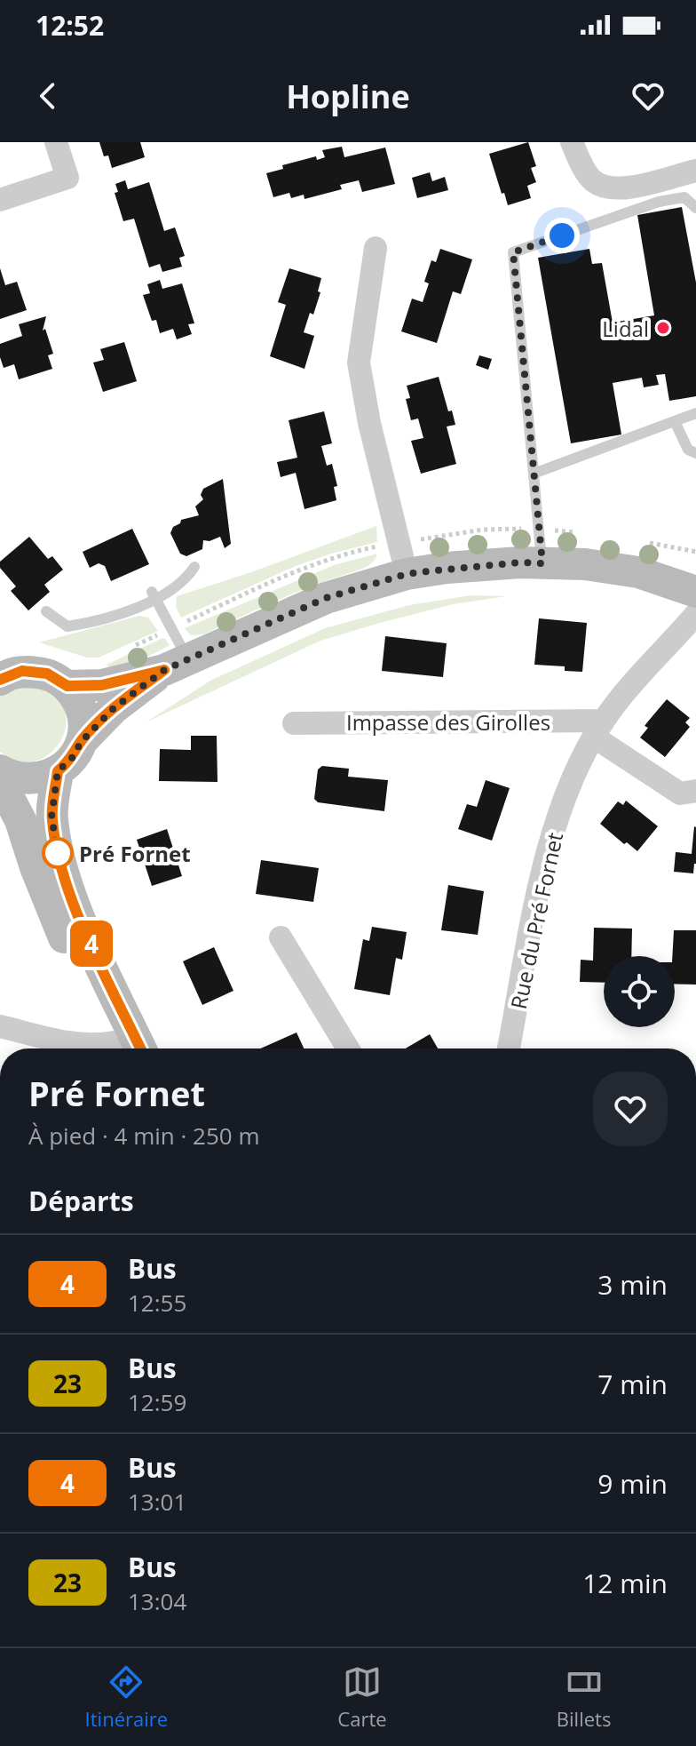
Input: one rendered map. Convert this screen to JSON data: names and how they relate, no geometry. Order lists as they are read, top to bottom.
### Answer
{
  "streets": {
    "street": ["Impasse des Girolles", "Rue du Pré Fornet"]
  },
  "crossings": [
    ["Impasse des Girolles", "Rue du Pré Fornet"]
  ],
  "places": ["Lidal", "Pré Fornet"],
  "lines": ["bus line 4"],
  "page": {
    "status": "12:52",
    "header": "Hopline",
    "on_map": "4",
    "heading": [
      ["Pré Fornet", "À pied · 4 min · 250 m"],
      "Départs"
    ],
    "list": [
      {
        "mark": "4",
        "name": "Bus",
        "note": "12:55",
        "value": "3 min"
      },
      {
        "mark": "23",
        "name": "Bus",
        "note": "12:59",
        "value": "7 min"
      },
      {
        "mark": "4",
        "name": "Bus",
        "note": "13:01",
        "value": "9 min"
      },
      {
        "mark": "23",
        "name": "Bus",
        "note": "13:04",
        "value": "12 min"
      }
    ],
    "tabs": ["Itinéraire", "Carte", "Billets"]
  }
}
